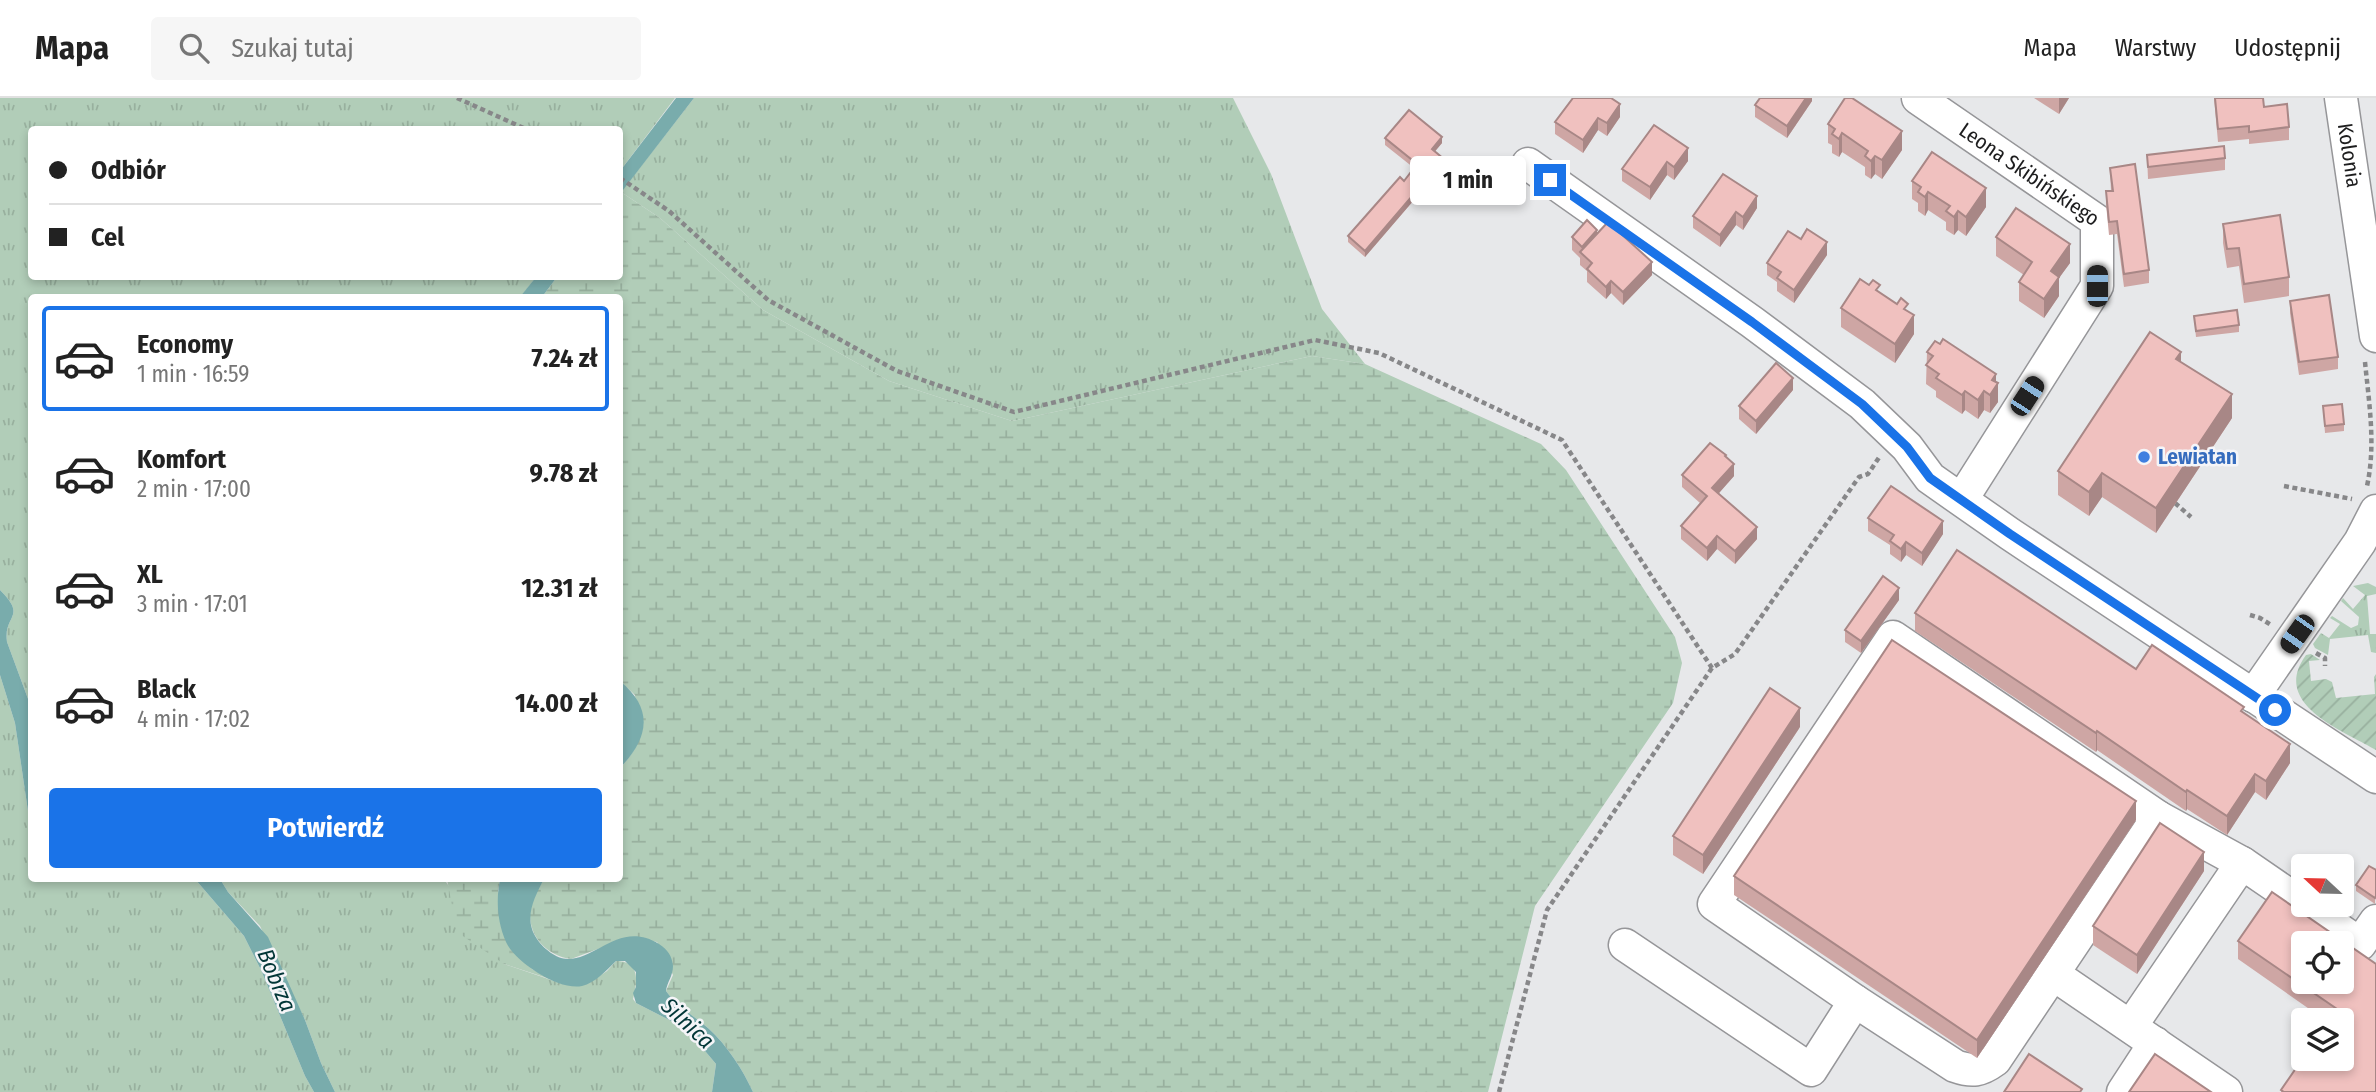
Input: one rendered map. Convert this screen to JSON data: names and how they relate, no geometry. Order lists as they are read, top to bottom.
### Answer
{
  "streets": {
    "street": ["Kolonia", "Leona Skibińskiego"]
  },
  "water": ["Bobrza", "Silnica"],
  "places": ["Lewiatan"],
  "north": "left",
  "page": {
    "header": "Mapa",
    "search": "Szukaj tutaj",
    "nav": ["Mapa", "Warstwy", "Udostępnij"],
    "banner": ["Odbiór", "Cel"],
    "bubble": "1 min",
    "list": [
      {
        "name": "Economy",
        "note": "1 min · 16:59",
        "value": "7.24 zł"
      },
      {
        "name": "Komfort",
        "note": "2 min · 17:00",
        "value": "9.78 zł"
      },
      {
        "name": "XL",
        "note": "3 min · 17:01",
        "value": "12.31 zł"
      },
      {
        "name": "Black",
        "note": "4 min · 17:02",
        "value": "14.00 zł"
      }
    ],
    "buttons": "Potwierdź"
  }
}
